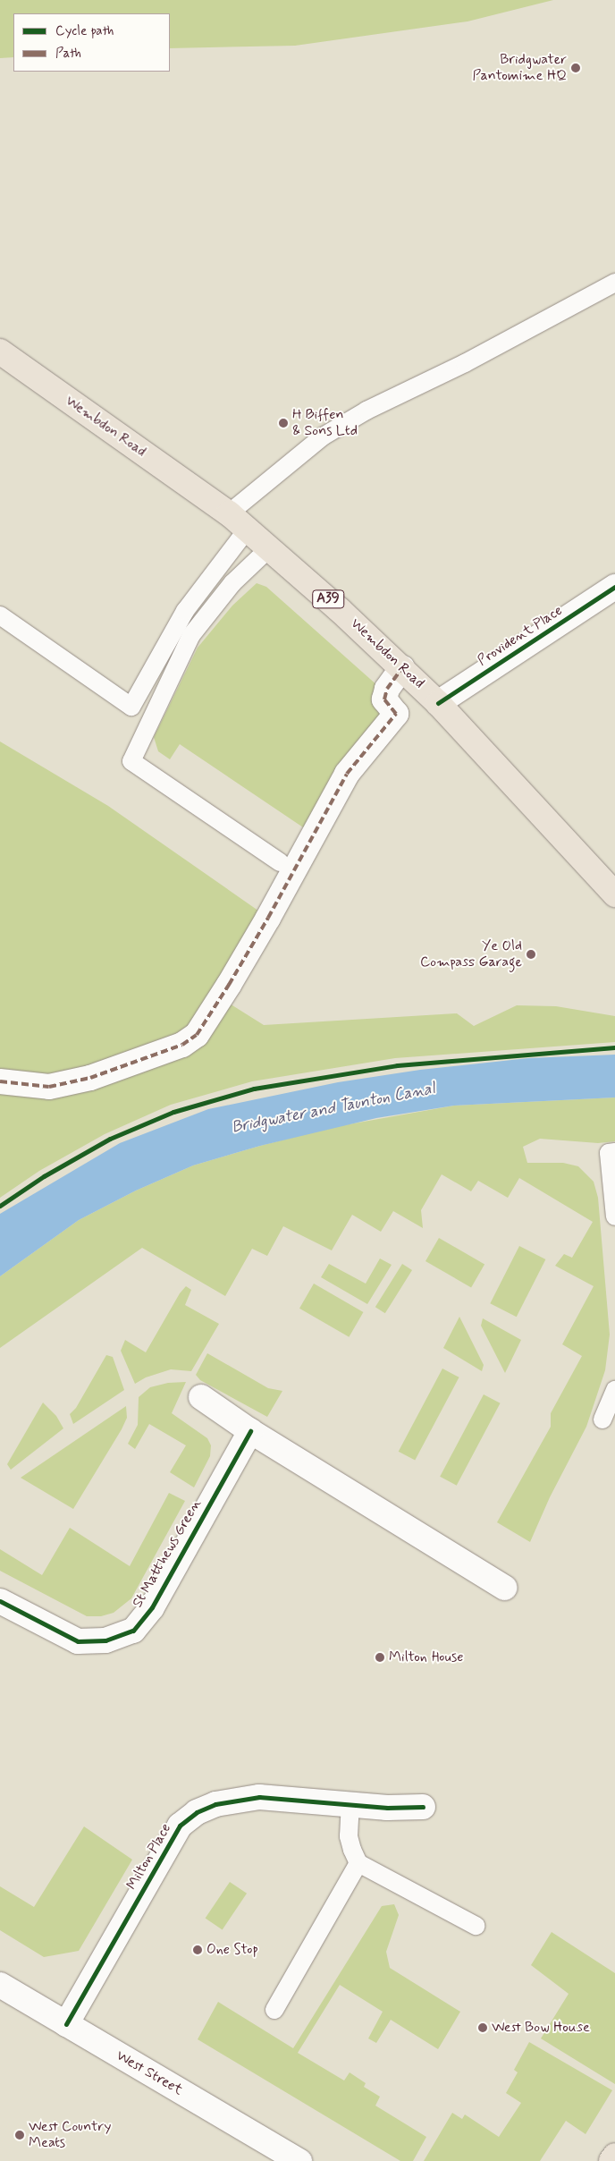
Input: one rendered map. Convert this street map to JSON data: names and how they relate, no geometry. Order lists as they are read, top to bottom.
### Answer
{
  "streets": {
    "main road": ["Wembdon Road", "A39"],
    "street": [
      "Provident Place",
      "St Matthews Green",
      "Milton Place",
      "West Street"
    ]
  },
  "crossings": [
    ["Wembdon Road", "Provident Place"],
    ["Milton Place", "West Street"]
  ],
  "water": ["Bridgwater and Taunton Canal"],
  "places": [
    "Bridgwater Pantomime HQ",
    "H Biffen & Sons Ltd",
    "Ye Old Compass Garage",
    "Milton House",
    "One Stop",
    "West Bow House",
    "West Country Meats"
  ],
  "legend": ["Cycle path", "Path"]
}
